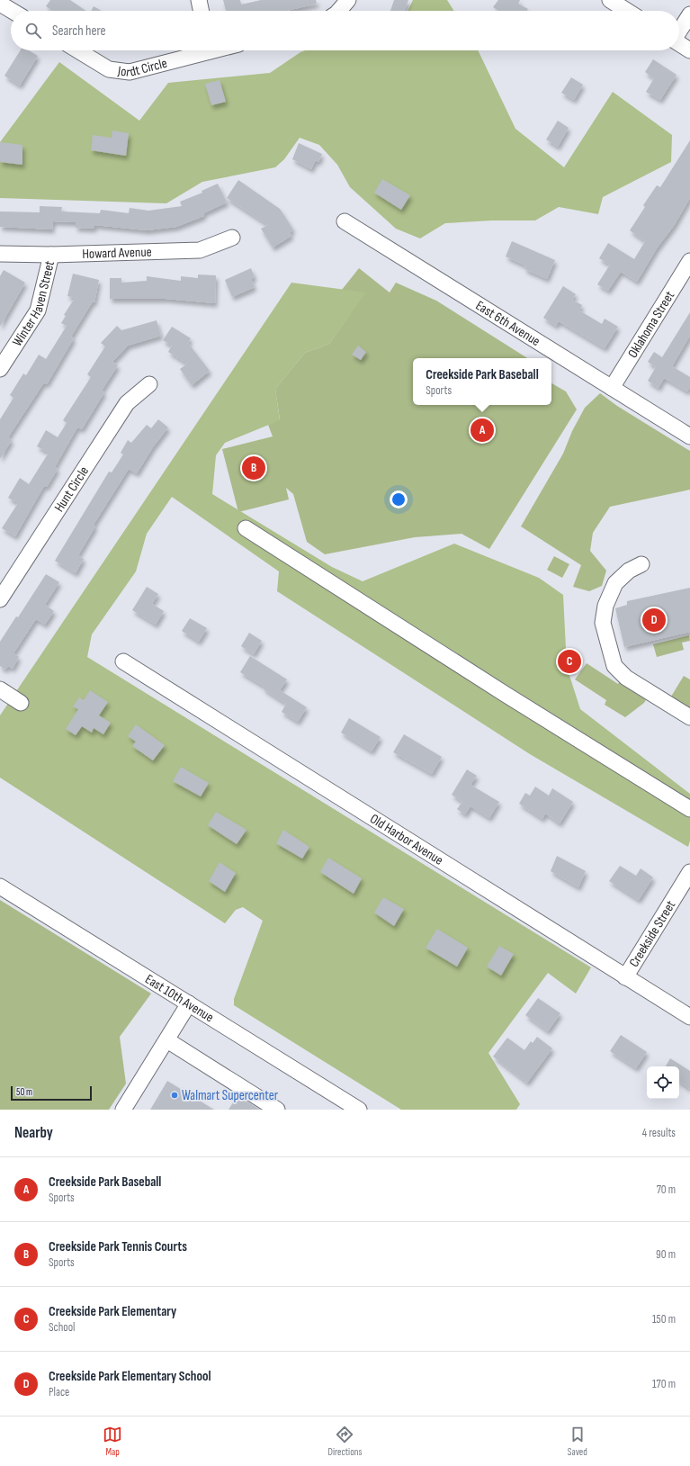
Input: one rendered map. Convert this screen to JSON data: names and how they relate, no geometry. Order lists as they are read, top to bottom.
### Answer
{
  "streets": {
    "street": [
      "Jordt Circle",
      "Howard Avenue",
      "Winter Haven Street",
      "East 6th Avenue",
      "Oklahoma Street",
      "Hunt Circle",
      "Old Harbor Avenue",
      "Creekside Street",
      "East 10th Avenue"
    ]
  },
  "crossings": [
    ["Howard Avenue", "Winter Haven Street"],
    ["East 6th Avenue", "Oklahoma Street"],
    ["Old Harbor Avenue", "Creekside Street"]
  ],
  "places": ["Walmart Supercenter"],
  "scale_bar": "50 m",
  "page": {
    "search": "Search here",
    "popup": ["Creekside Park Baseball", "Sports"],
    "pins": [
      "A",
      "B",
      "D",
      "C"
    ],
    "scale": "50 m",
    "heading": ["Nearby", "4 results"],
    "list": [
      {
        "mark": "A",
        "name": "Creekside Park Baseball",
        "note": "Sports",
        "value": "70 m"
      },
      {
        "mark": "B",
        "name": "Creekside Park Tennis Courts",
        "note": "Sports",
        "value": "90 m"
      },
      {
        "mark": "C",
        "name": "Creekside Park Elementary",
        "note": "School",
        "value": "150 m"
      },
      {
        "mark": "D",
        "name": "Creekside Park Elementary School",
        "note": "Place",
        "value": "170 m"
      }
    ],
    "nav": ["Map", "Directions", "Saved"]
  }
}
